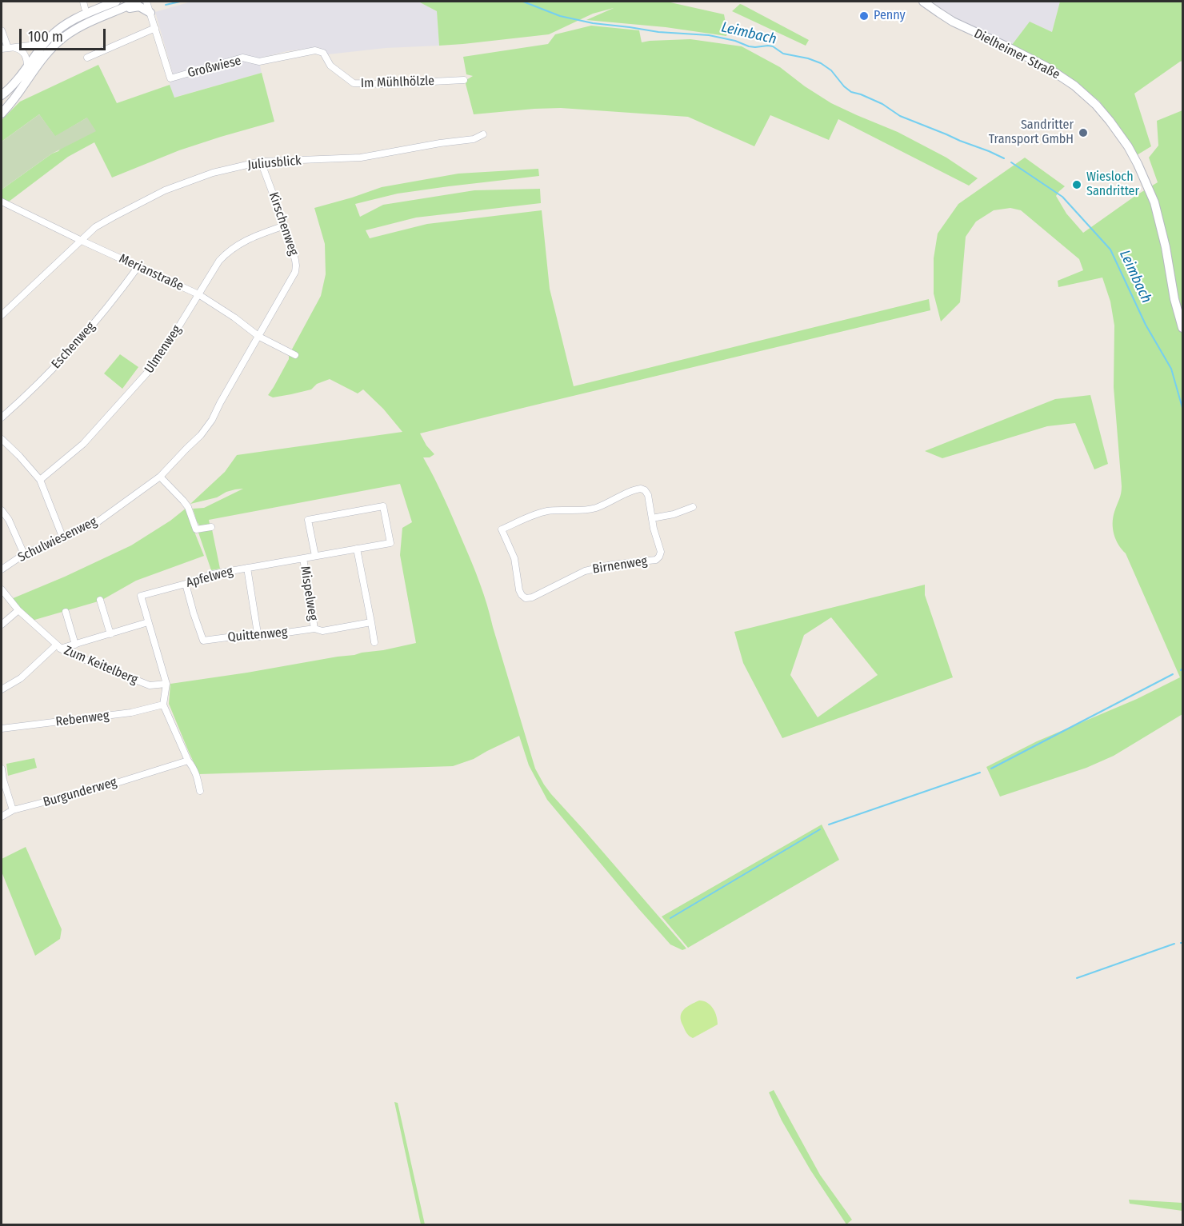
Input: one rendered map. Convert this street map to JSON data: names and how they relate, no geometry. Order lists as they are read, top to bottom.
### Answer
{
  "streets": {
    "main road": ["Dielheimer Straße"],
    "street": [
      "Großwiese",
      "Im Mühlhölzle",
      "Juliusblick",
      "Kirschenweg",
      "Merianstraße",
      "Eschenweg",
      "Ulmenweg",
      "Schulwiesenweg",
      "Birnenweg",
      "Apfelweg",
      "Mispelweg",
      "Quittenweg",
      "Zum Keitelberg",
      "Rebenweg",
      "Burgunderweg"
    ]
  },
  "crossings": [
    ["Großwiese", "Im Mühlhölzle"],
    ["Juliusblick", "Kirschenweg"],
    ["Juliusblick", "Merianstraße"],
    ["Kirschenweg", "Merianstraße"],
    ["Kirschenweg", "Ulmenweg"],
    ["Kirschenweg", "Schulwiesenweg"],
    ["Merianstraße", "Eschenweg"],
    ["Merianstraße", "Ulmenweg"],
    ["Merianstraße", "Schulwiesenweg"],
    ["Apfelweg", "Mispelweg"],
    ["Apfelweg", "Quittenweg"],
    ["Apfelweg", "Zum Keitelberg"],
    ["Apfelweg", "Rebenweg"],
    ["Mispelweg", "Quittenweg"]
  ],
  "water": ["Leimbach"],
  "places": ["Penny", "Sandritter Transport GmbH", "Wiesloch Sandritter"],
  "scale_bar": "100 m"
}
